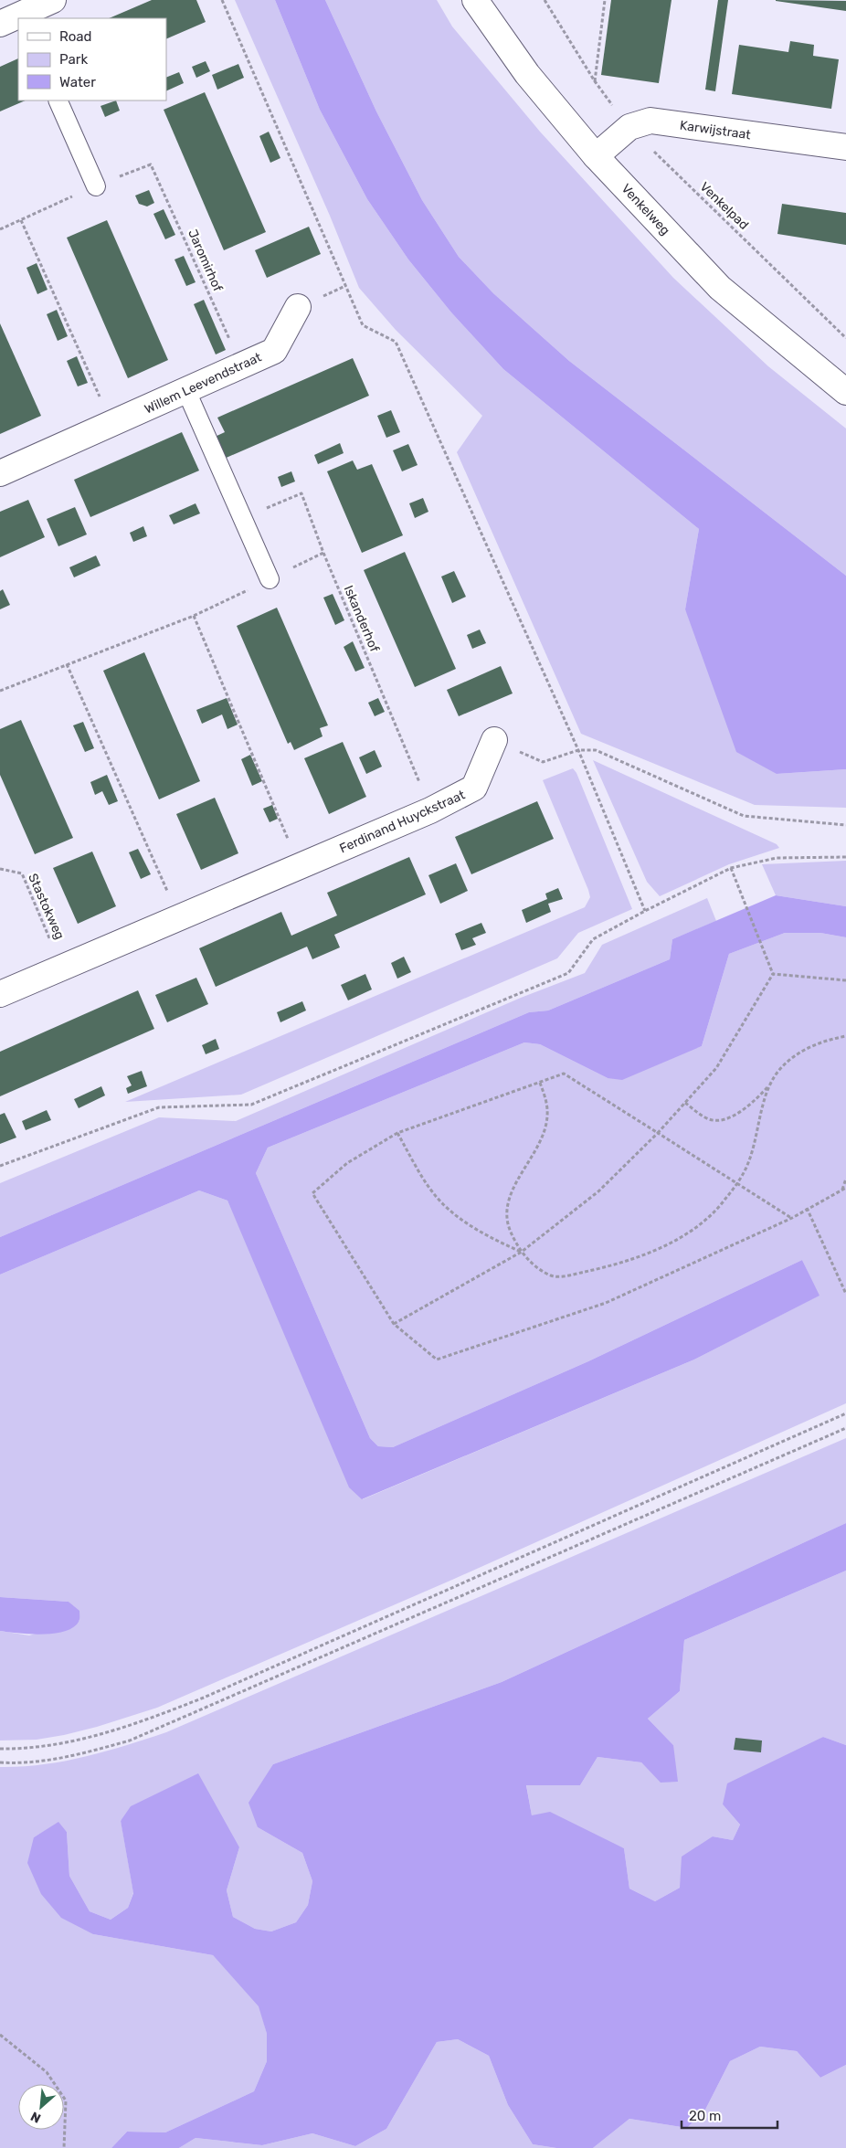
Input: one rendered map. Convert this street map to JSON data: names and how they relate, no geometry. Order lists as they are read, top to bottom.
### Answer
{
  "streets": {
    "street": [
      "Karwijstraat",
      "Venkelweg",
      "Willem Leevendstraat",
      "Ferdinand Huyckstraat"
    ],
    "path": [
      "Venkelpad",
      "Jaromirhof",
      "Iskanderhof",
      "Stastokweg"
    ]
  },
  "crossings": [
    ["Karwijstraat", "Venkelpad"],
    ["Karwijstraat", "Venkelweg"],
    ["Jaromirhof", "Willem Leevendstraat"],
    ["Iskanderhof", "Ferdinand Huyckstraat"],
    ["Ferdinand Huyckstraat", "Stastokweg"]
  ],
  "legend": ["Road", "Park", "Water"],
  "scale_bar": "20 m",
  "north": "bottom left"
}
